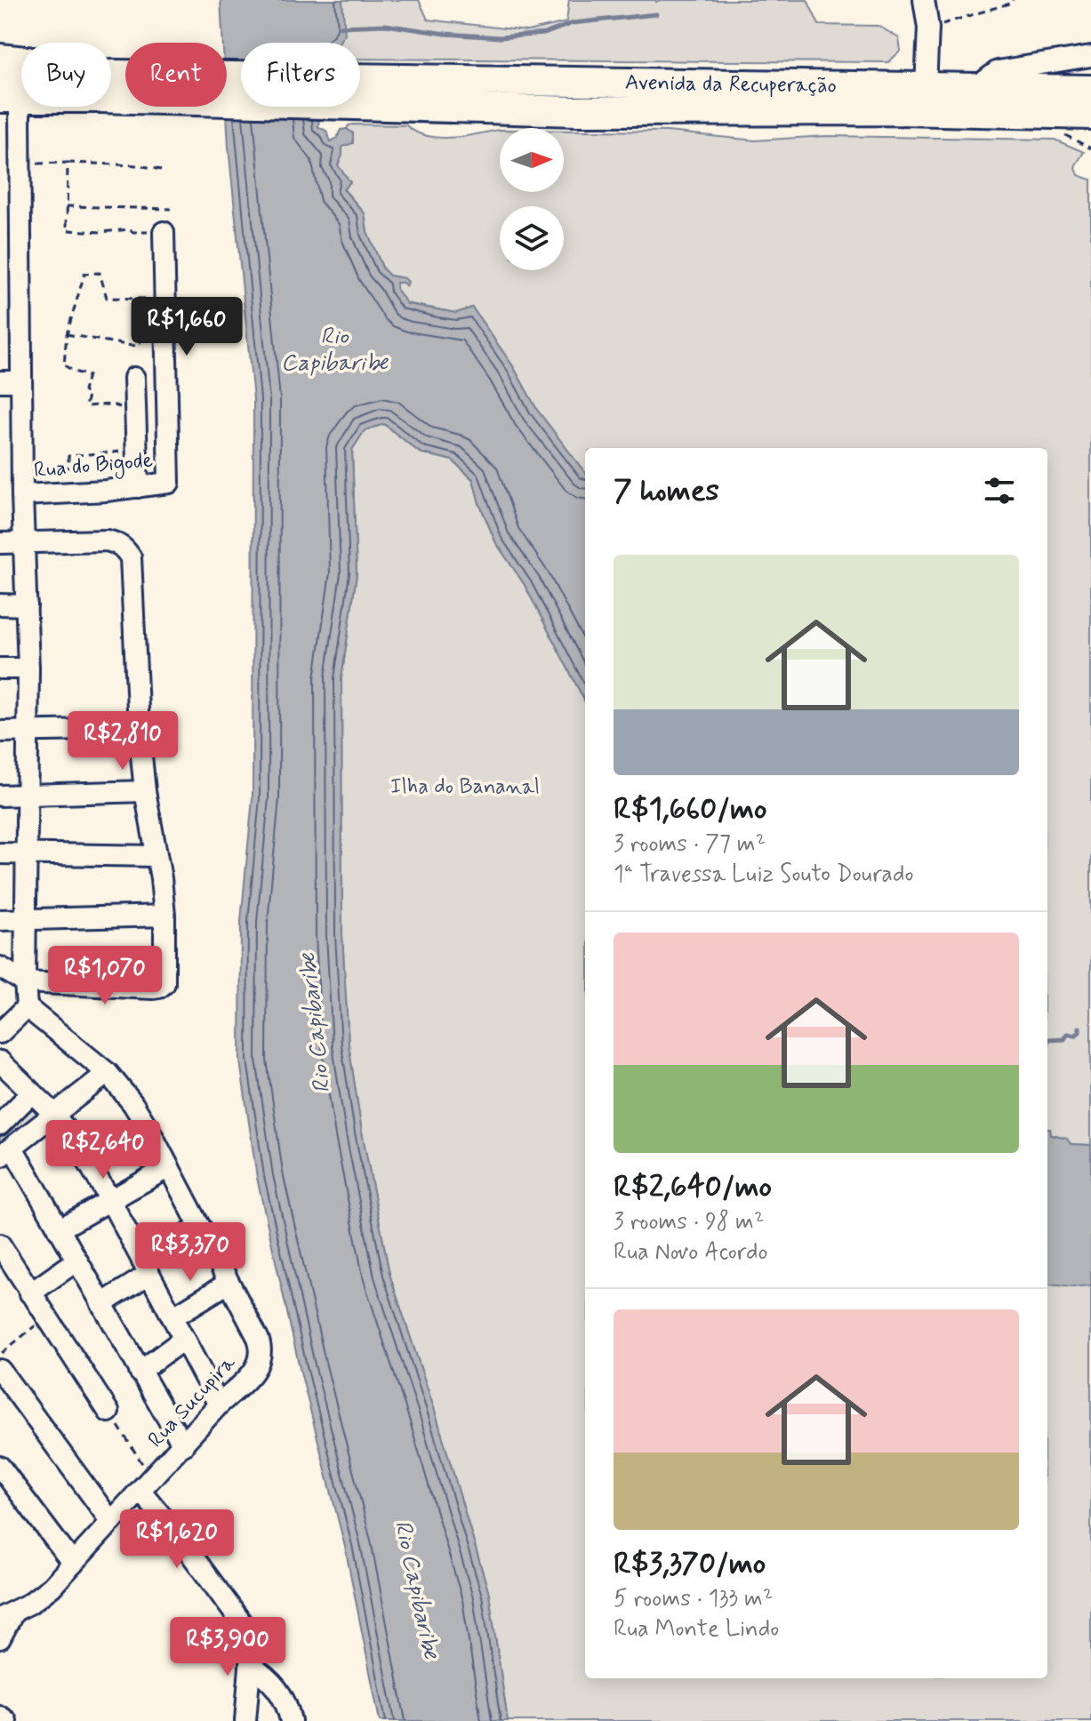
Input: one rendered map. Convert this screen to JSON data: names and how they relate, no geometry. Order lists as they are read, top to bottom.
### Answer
{
  "streets": {
    "highway": ["Avenida da Recuperação"],
    "street": ["Rua do Bigode", "Rua Sucupira"]
  },
  "water": ["Rio Capibaribe"],
  "parks": ["Ilha do Bananal"],
  "north": "right",
  "page": {
    "chip": ["Buy", "Rent", "Filters"],
    "price": [
      "R$1,660",
      "R$2,810",
      "R$1,070",
      "R$2,640",
      "R$3,370",
      "R$1,620",
      "R$3,900"
    ],
    "heading": "7 homes",
    "list": [
      {
        "name": "R$1,660/mo",
        "note": "3 rooms · 77 m² · 1ª Travessa Luiz Souto Dourado"
      },
      {
        "name": "R$2,640/mo",
        "note": "3 rooms · 98 m² · Rua Novo Acordo"
      },
      {
        "name": "R$3,370/mo",
        "note": "5 rooms · 133 m² · Rua Monte Lindo"
      }
    ]
  }
}
